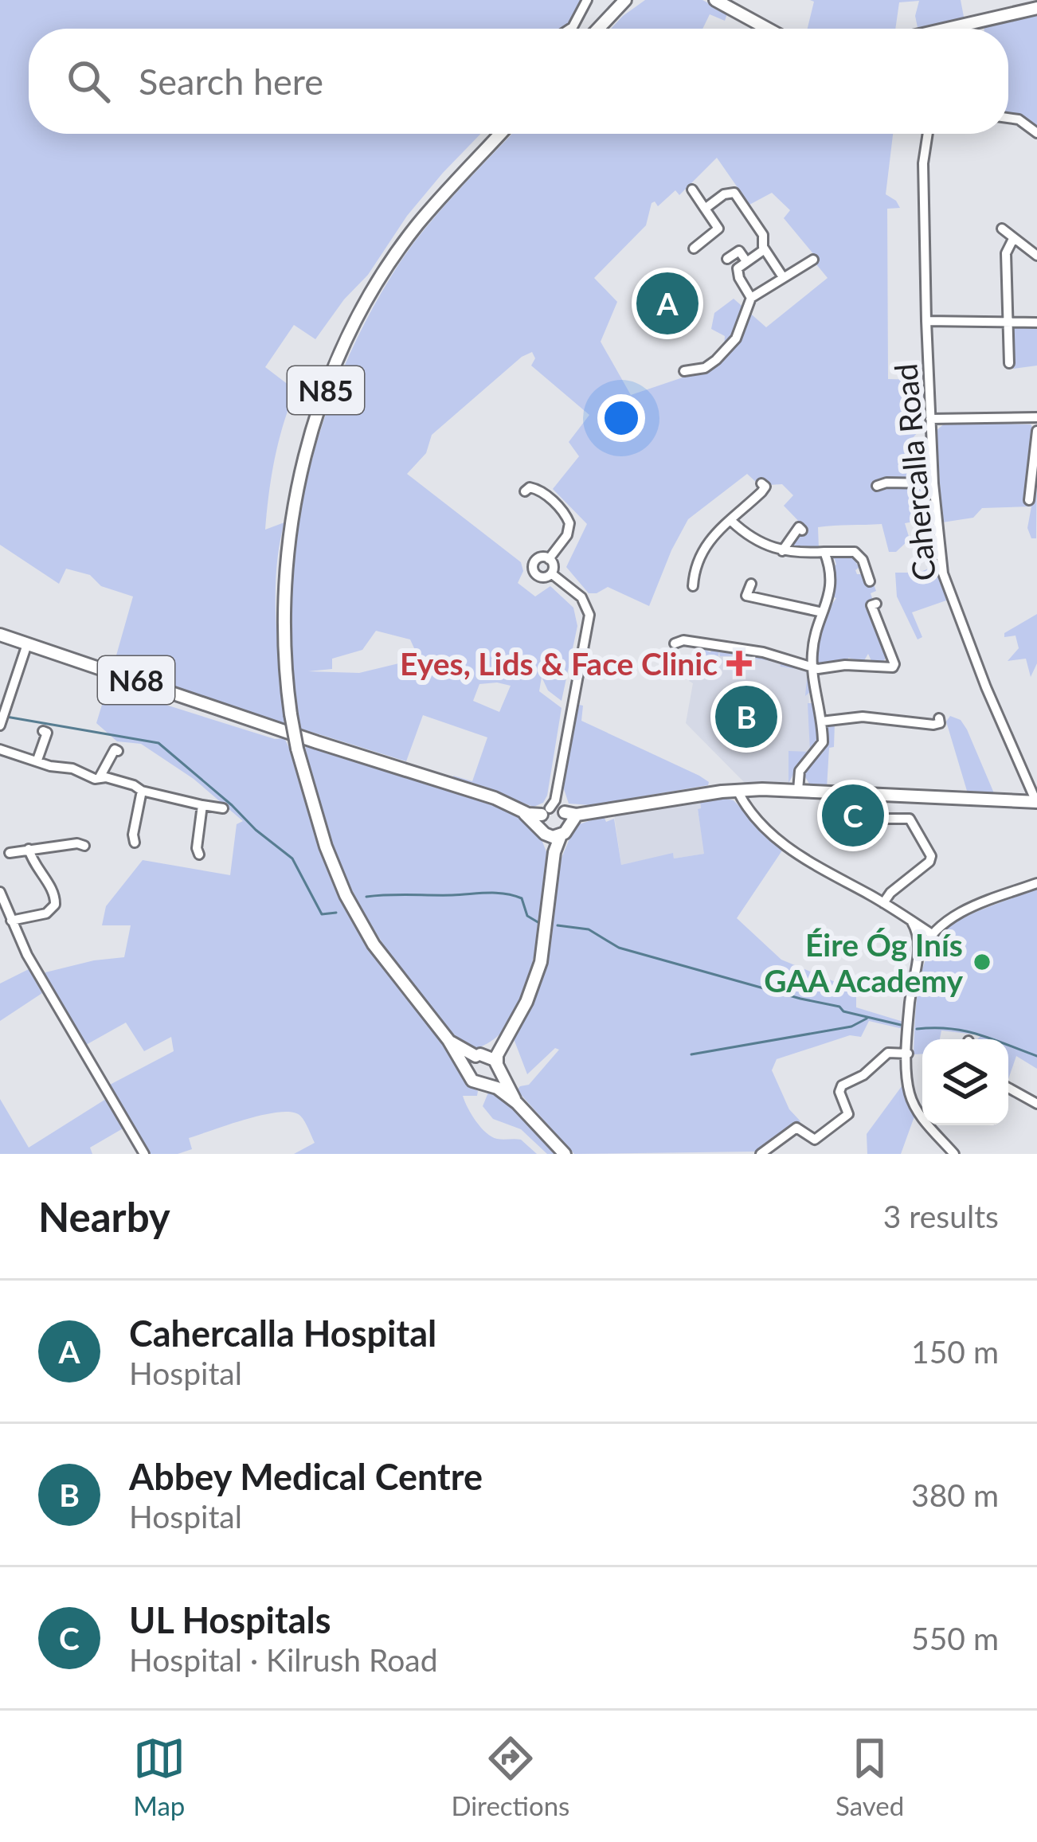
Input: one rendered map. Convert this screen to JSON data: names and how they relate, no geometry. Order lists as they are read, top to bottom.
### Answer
{
  "streets": {
    "main road": ["N85", "N68"],
    "street": ["Cahercalla Road"]
  },
  "places": {
    "health": ["Eyes, Lids & Face Clinic"],
    "other": ["Éire Óg Inís GAA Academy"]
  },
  "page": {
    "search": "Search here",
    "pins": ["A", "B", "C"],
    "heading": ["Nearby", "3 results"],
    "list": [
      {
        "mark": "A",
        "name": "Cahercalla Hospital",
        "note": "Hospital",
        "value": "150 m"
      },
      {
        "mark": "B",
        "name": "Abbey Medical Centre",
        "note": "Hospital",
        "value": "380 m"
      },
      {
        "mark": "C",
        "name": "UL Hospitals",
        "note": "Hospital · Kilrush Road",
        "value": "550 m"
      }
    ],
    "nav": ["Map", "Directions", "Saved"]
  }
}
